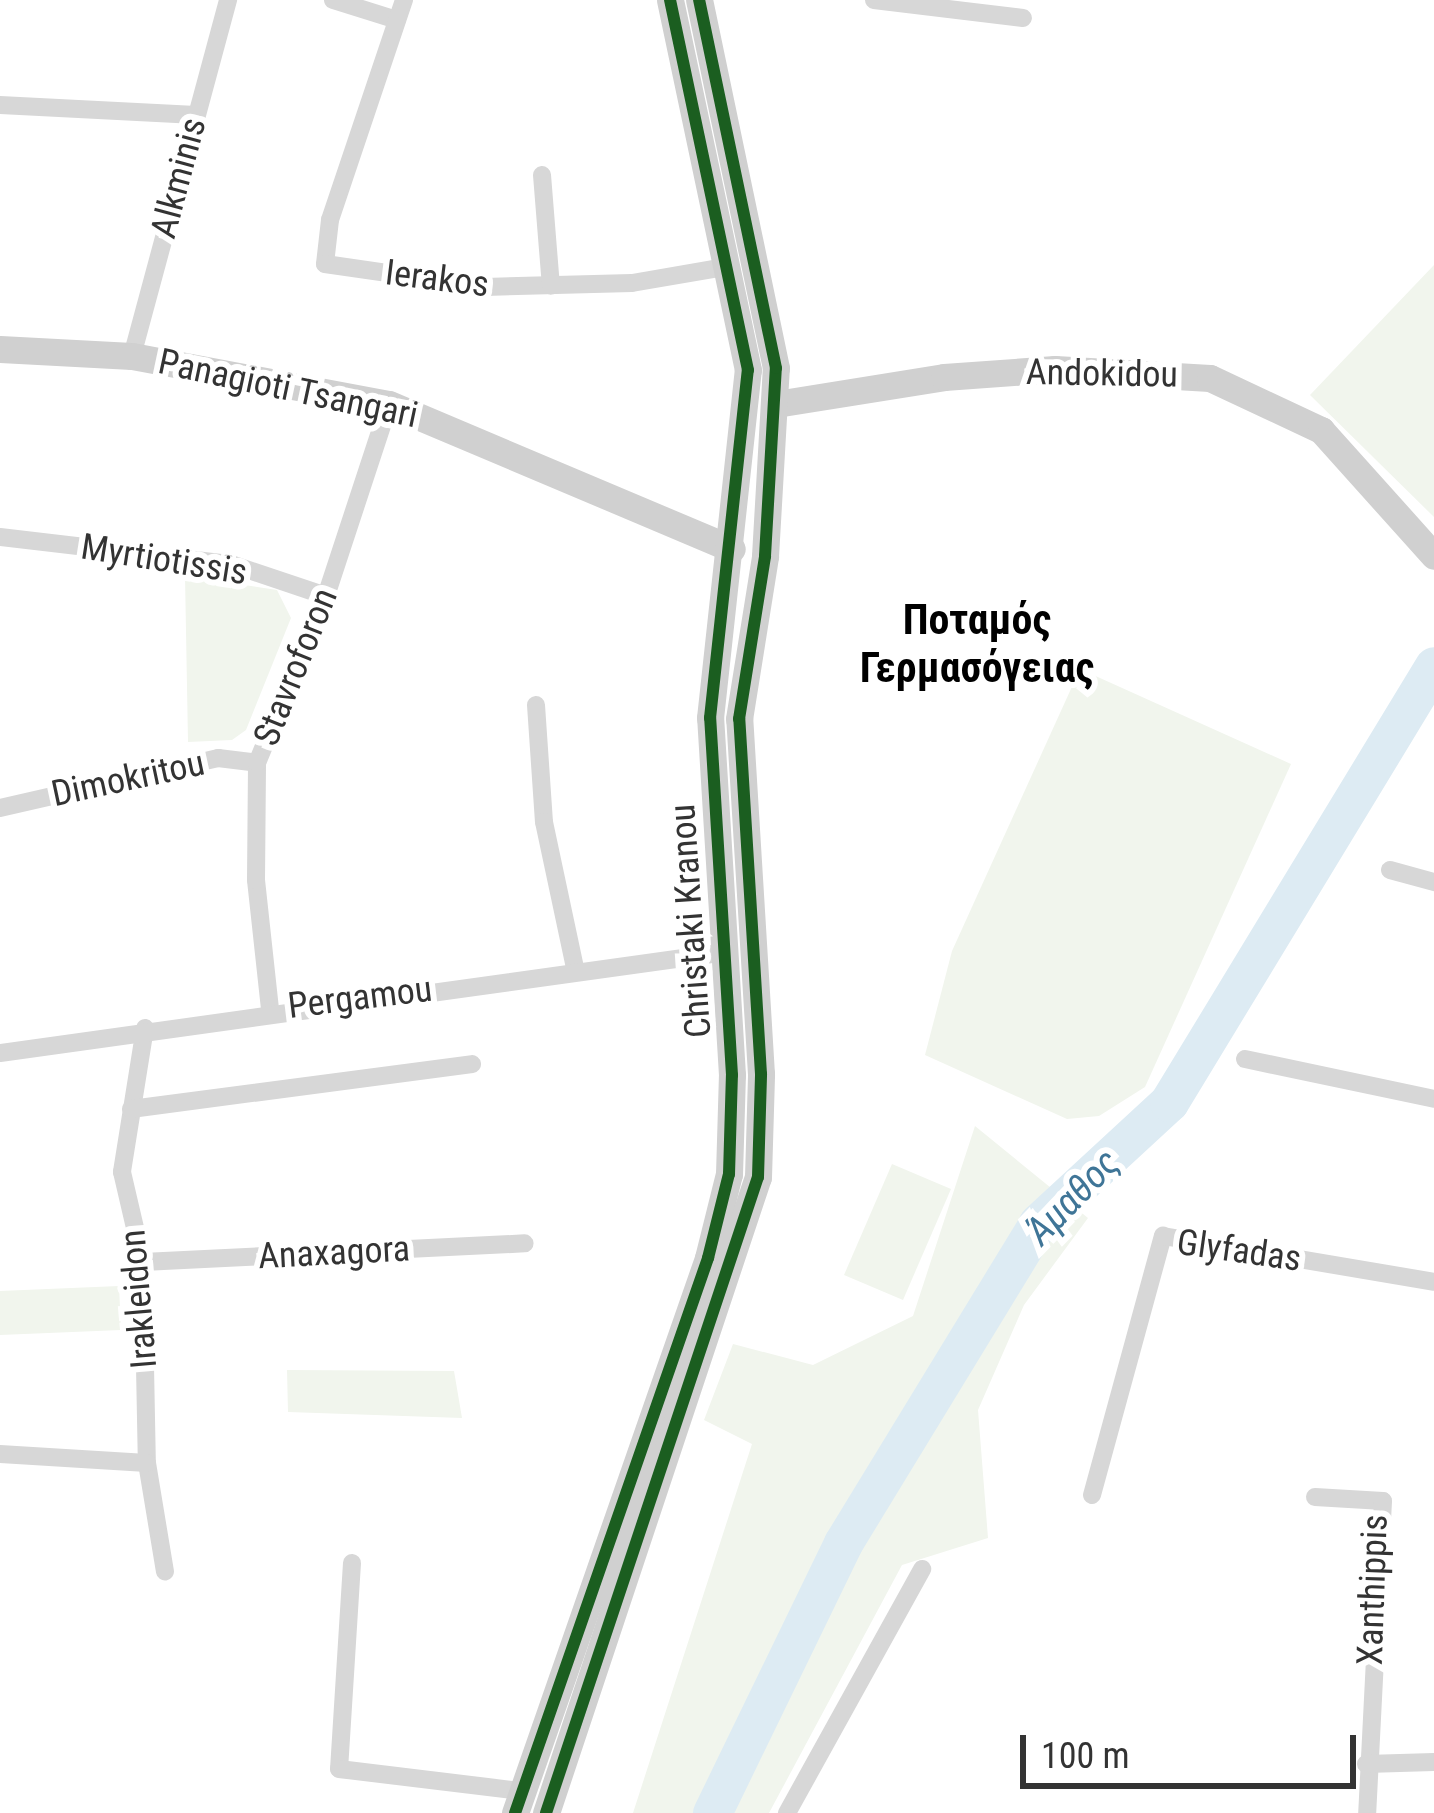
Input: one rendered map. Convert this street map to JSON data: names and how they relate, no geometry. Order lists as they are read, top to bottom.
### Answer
{
  "streets": {
    "main road": ["Andokidou", "Panagioti Tsangari", "Christaki Kranou"],
    "street": [
      "Alkminis",
      "Ierakos",
      "Myrtiotissis",
      "Stavroforon",
      "Dimokritou",
      "Pergamou",
      "Glyfadas",
      "Anaxagora",
      "Irakleidon",
      "Xanthippis"
    ]
  },
  "crossings": [
    ["Alkminis", "Panagioti Tsangari"],
    ["Ierakos", "Christaki Kranou"],
    ["Andokidou", "Christaki Kranou"],
    ["Panagioti Tsangari", "Stavroforon"],
    ["Panagioti Tsangari", "Christaki Kranou"],
    ["Myrtiotissis", "Stavroforon"],
    ["Stavroforon", "Dimokritou"],
    ["Stavroforon", "Pergamou"],
    ["Christaki Kranou", "Pergamou"],
    ["Pergamou", "Irakleidon"],
    ["Anaxagora", "Irakleidon"]
  ],
  "districts": ["Ποταμός Γερμασόγειας"],
  "water": ["Άμαθος"],
  "scale_bar": "100 m"
}
